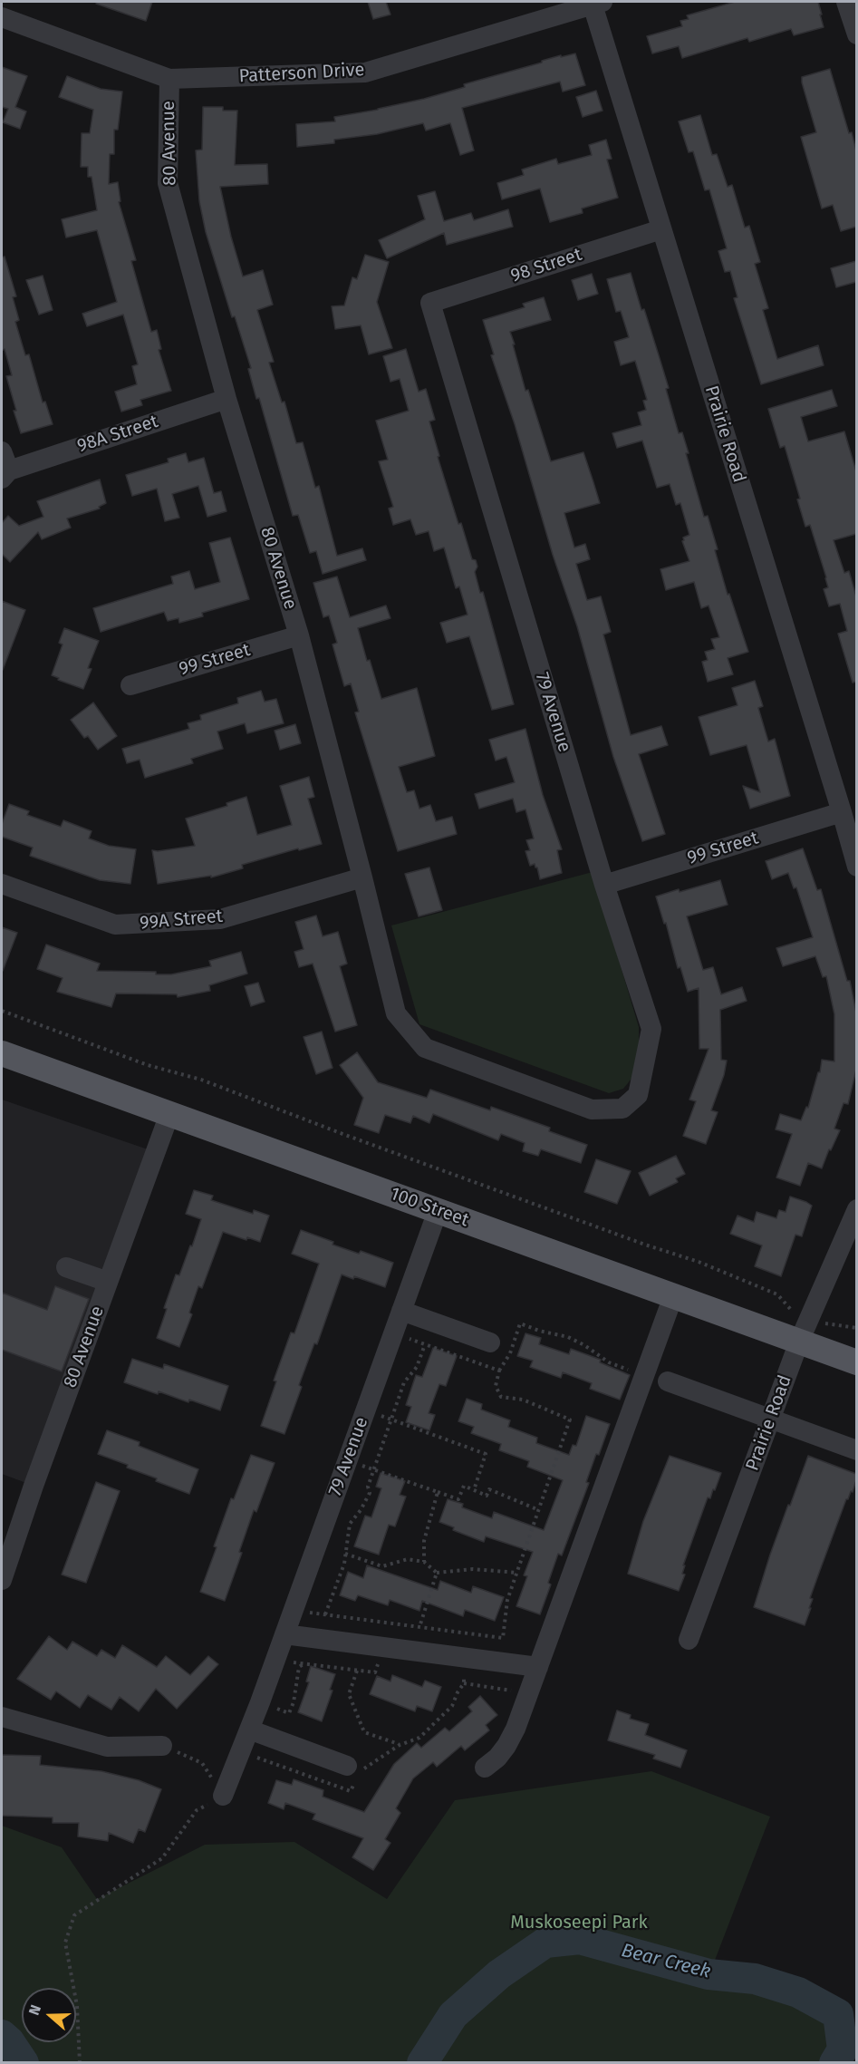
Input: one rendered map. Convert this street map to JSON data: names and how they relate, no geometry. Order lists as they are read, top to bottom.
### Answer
{
  "streets": {
    "main road": ["100 Street"],
    "street": [
      "Patterson Drive",
      "80 Avenue",
      "98 Street",
      "98A Street",
      "Prairie Road",
      "99 Street",
      "79 Avenue",
      "99A Street"
    ]
  },
  "crossings": [
    ["Patterson Drive", "80 Avenue"],
    ["Patterson Drive", "Prairie Road"],
    ["80 Avenue", "98A Street"],
    ["80 Avenue", "99 Street"],
    ["80 Avenue", "79 Avenue"],
    ["80 Avenue", "99A Street"],
    ["80 Avenue", "100 Street"],
    ["98 Street", "Prairie Road"],
    ["98 Street", "79 Avenue"],
    ["Prairie Road", "99 Street"],
    ["Prairie Road", "100 Street"],
    ["99 Street", "79 Avenue"],
    ["79 Avenue", "100 Street"]
  ],
  "water": ["Bear Creek"],
  "parks": ["Muskoseepi Park"],
  "north": "left"
}
